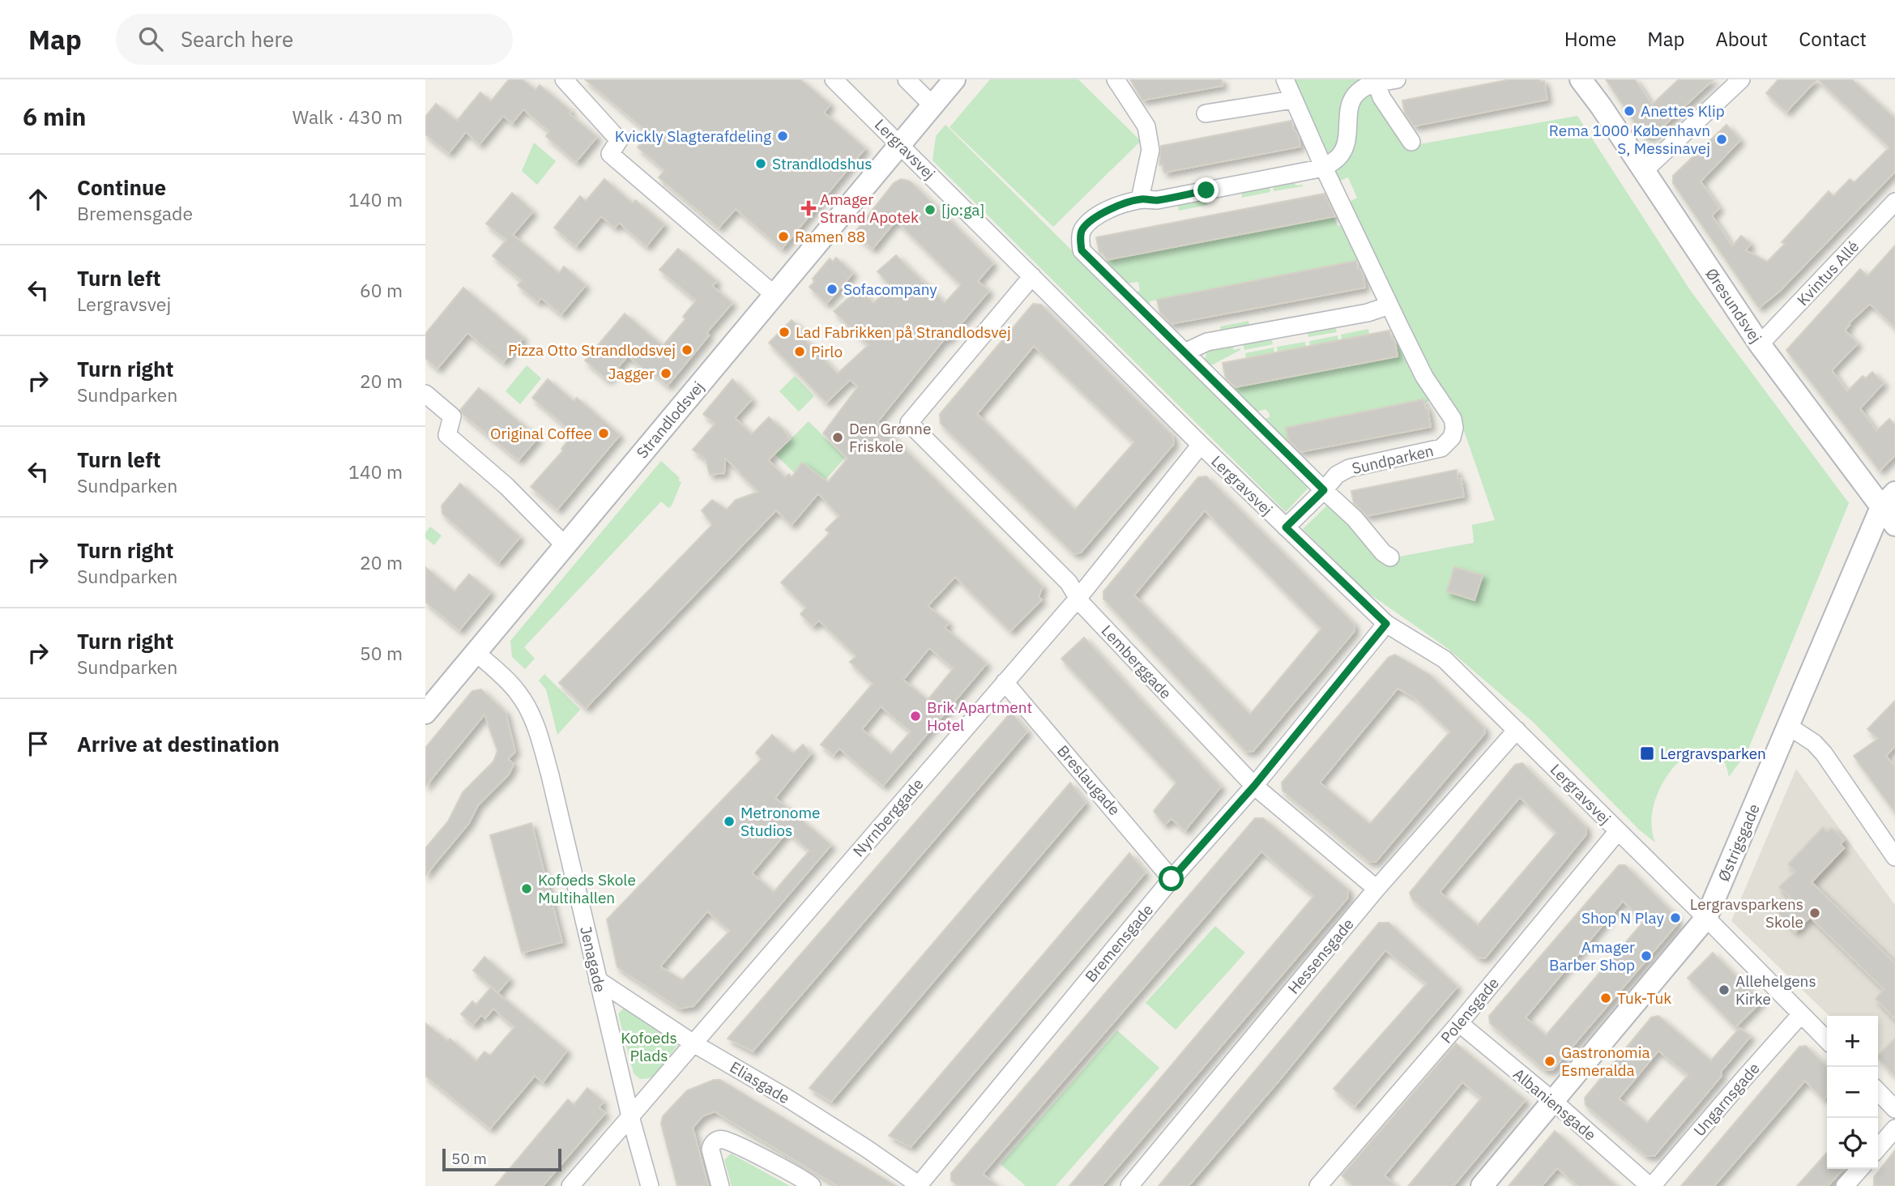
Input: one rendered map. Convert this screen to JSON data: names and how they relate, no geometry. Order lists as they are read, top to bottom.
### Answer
{
  "streets": {
    "street": [
      "Lergravsvej",
      "Kvintus Allé",
      "Øresundsvej",
      "Strandlodsvej",
      "Sundparken",
      "Lemberggade",
      "Breslaugade",
      "Nyrnberggade",
      "Østrigsgade",
      "Bremensgade",
      "Hessensgade",
      "Jenagade",
      "Polensgade",
      "Eliasgade",
      "Ungarnsgade",
      "Albaniensgade"
    ]
  },
  "crossings": [
    ["Lergravsvej", "Strandlodsvej"],
    ["Lergravsvej", "Sundparken"],
    ["Lergravsvej", "Lemberggade"],
    ["Lergravsvej", "Nyrnberggade"],
    ["Lergravsvej", "Østrigsgade"],
    ["Lergravsvej", "Bremensgade"],
    ["Lergravsvej", "Hessensgade"],
    ["Lergravsvej", "Polensgade"],
    ["Lergravsvej", "Ungarnsgade"],
    ["Kvintus Allé", "Øresundsvej"],
    ["Øresundsvej", "Østrigsgade"],
    ["Strandlodsvej", "Jenagade"],
    ["Lemberggade", "Nyrnberggade"],
    ["Lemberggade", "Bremensgade"],
    ["Lemberggade", "Hessensgade"],
    ["Breslaugade", "Nyrnberggade"],
    ["Breslaugade", "Bremensgade"],
    ["Nyrnberggade", "Jenagade"],
    ["Nyrnberggade", "Eliasgade"],
    ["Østrigsgade", "Albaniensgade"],
    ["Bremensgade", "Eliasgade"],
    ["Jenagade", "Eliasgade"],
    ["Polensgade", "Albaniensgade"],
    ["Ungarnsgade", "Albaniensgade"]
  ],
  "parks": ["Kofoeds Plads"],
  "places": {
    "other": [
      "Anettes Klip",
      "Kvickly Slagterafdeling",
      "Rema 1000 København S, Messinavej",
      "Strandlodshus",
      "[jo:ga]",
      "Ramen 88",
      "Sofacompany",
      "Lad Fabrikken på Strandlodsvej",
      "Pizza Otto Strandlodsvej",
      "Pirlo",
      "Jagger",
      "Original Coffee",
      "Den Grønne Friskole",
      "Brik Apartment Hotel",
      "Metronome Studios",
      "Kofoeds Skole Multihallen",
      "Lergravsparkens Skole",
      "Shop N Play",
      "Amager Barber Shop",
      "Allehelgens Kirke",
      "Tuk-Tuk",
      "Gastronomia Esmeralda"
    ],
    "health": ["Amager Strand Apotek"],
    "transit": ["Lergravsparken"]
  },
  "scale_bar": "50 m",
  "page": {
    "header": "Map",
    "search": "Search here",
    "nav": [
      "Home",
      "Map",
      "About",
      "Contact"
    ],
    "heading": ["6 min", "Walk · 430 m"],
    "list": [
      ["Continue", "Bremensgade", "140 m"],
      ["Turn left", "Lergravsvej", "60 m"],
      ["Turn right", "Sundparken", "20 m"],
      ["Turn left", "Sundparken", "140 m"],
      ["Turn right", "Sundparken", "20 m"],
      ["Turn right", "Sundparken", "50 m"],
      "Arrive at destination"
    ],
    "map_buttons": ["+", "−"],
    "scale": "50 m"
  }
}
